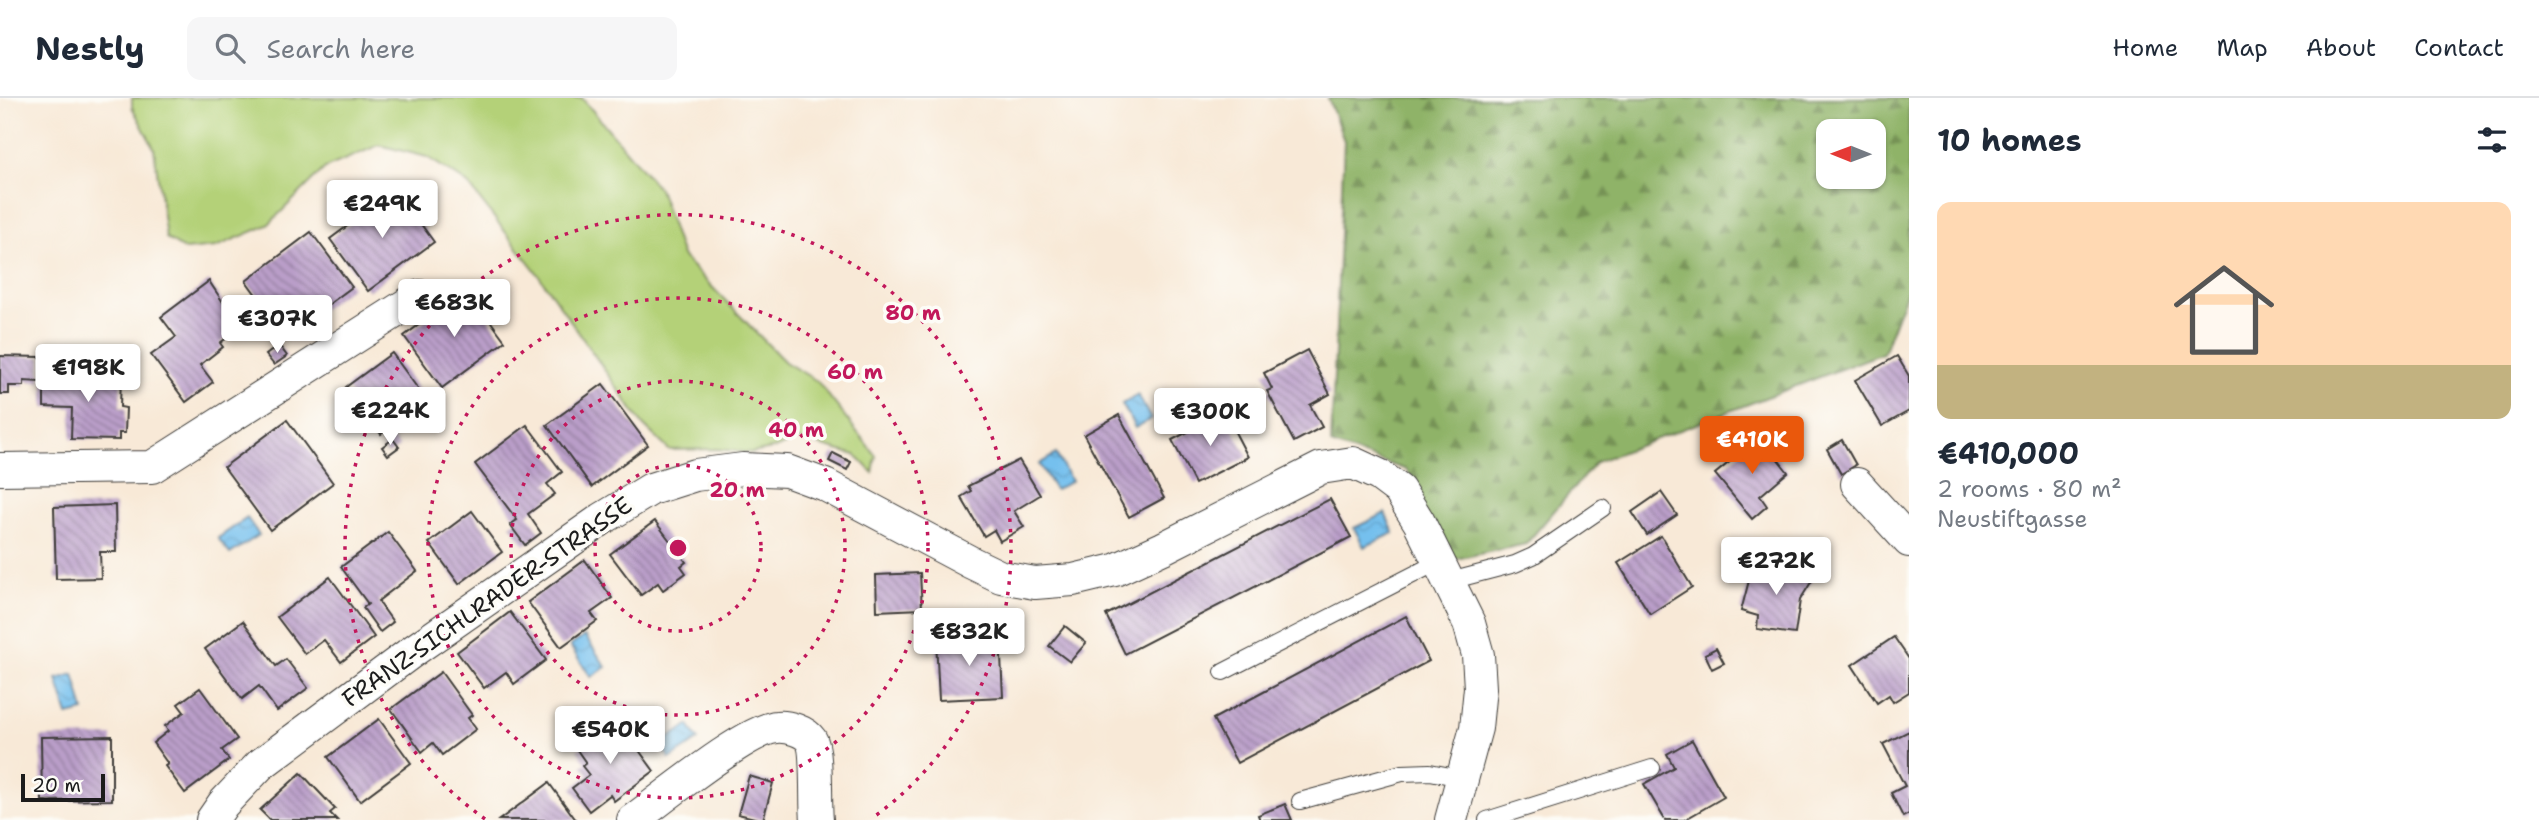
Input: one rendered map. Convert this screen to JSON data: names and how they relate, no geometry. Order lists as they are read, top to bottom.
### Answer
{
  "streets": {
    "street": ["FRANZ-SICHLRADER-STRASSE"]
  },
  "scale_bar": "20 m",
  "north": "left",
  "page": {
    "header": "Nestly",
    "search": "Search here",
    "nav": [
      "Home",
      "Map",
      "About",
      "Contact"
    ],
    "heading": "10 homes",
    "price": [
      "€249K",
      "€683K",
      "€307K",
      "€198K",
      "€224K",
      "€300K",
      "€410K",
      "€272K",
      "€832K",
      "€540K"
    ],
    "list": [
      {
        "name": "€410,000",
        "note": "2 rooms · 80 m² · Neustiftgasse"
      }
    ],
    "scale": "20 m"
  },
  "rings": [
    "80 m",
    "60 m",
    "40 m",
    "20 m"
  ]
}
